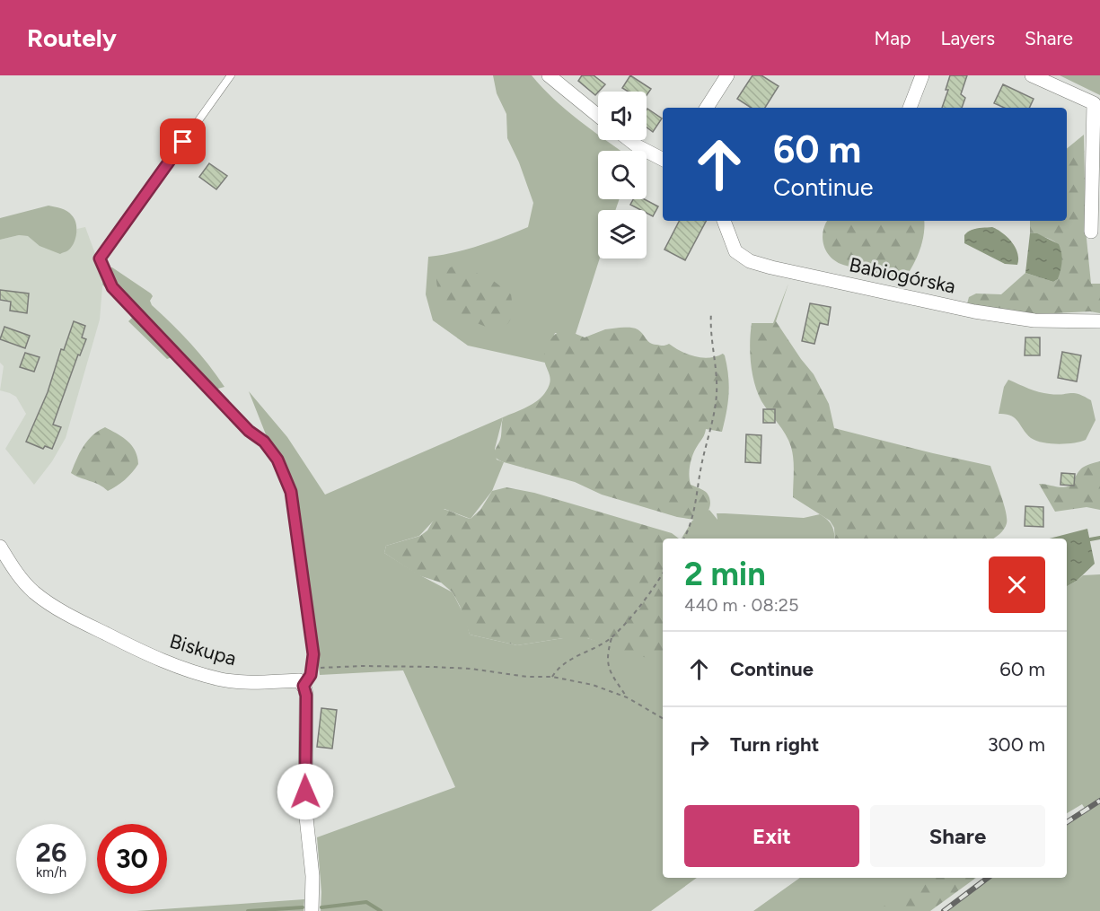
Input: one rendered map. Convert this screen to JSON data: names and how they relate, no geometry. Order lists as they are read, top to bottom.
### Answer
{
  "streets": {
    "street": ["Babiogórska", "Biskupa"]
  },
  "page": {
    "header": "Routely",
    "nav": ["Map", "Layers", "Share"],
    "turn": ["60 m", "Continue"],
    "heading": ["2 min", "440 m · 08:25"],
    "list": [
      {
        "name": "Continue",
        "value": "60 m"
      },
      {
        "name": "Turn right",
        "value": "300 m"
      }
    ],
    "buttons": ["Exit", "Share"],
    "speed": "26 km/h",
    "limit": "30"
  }
}
